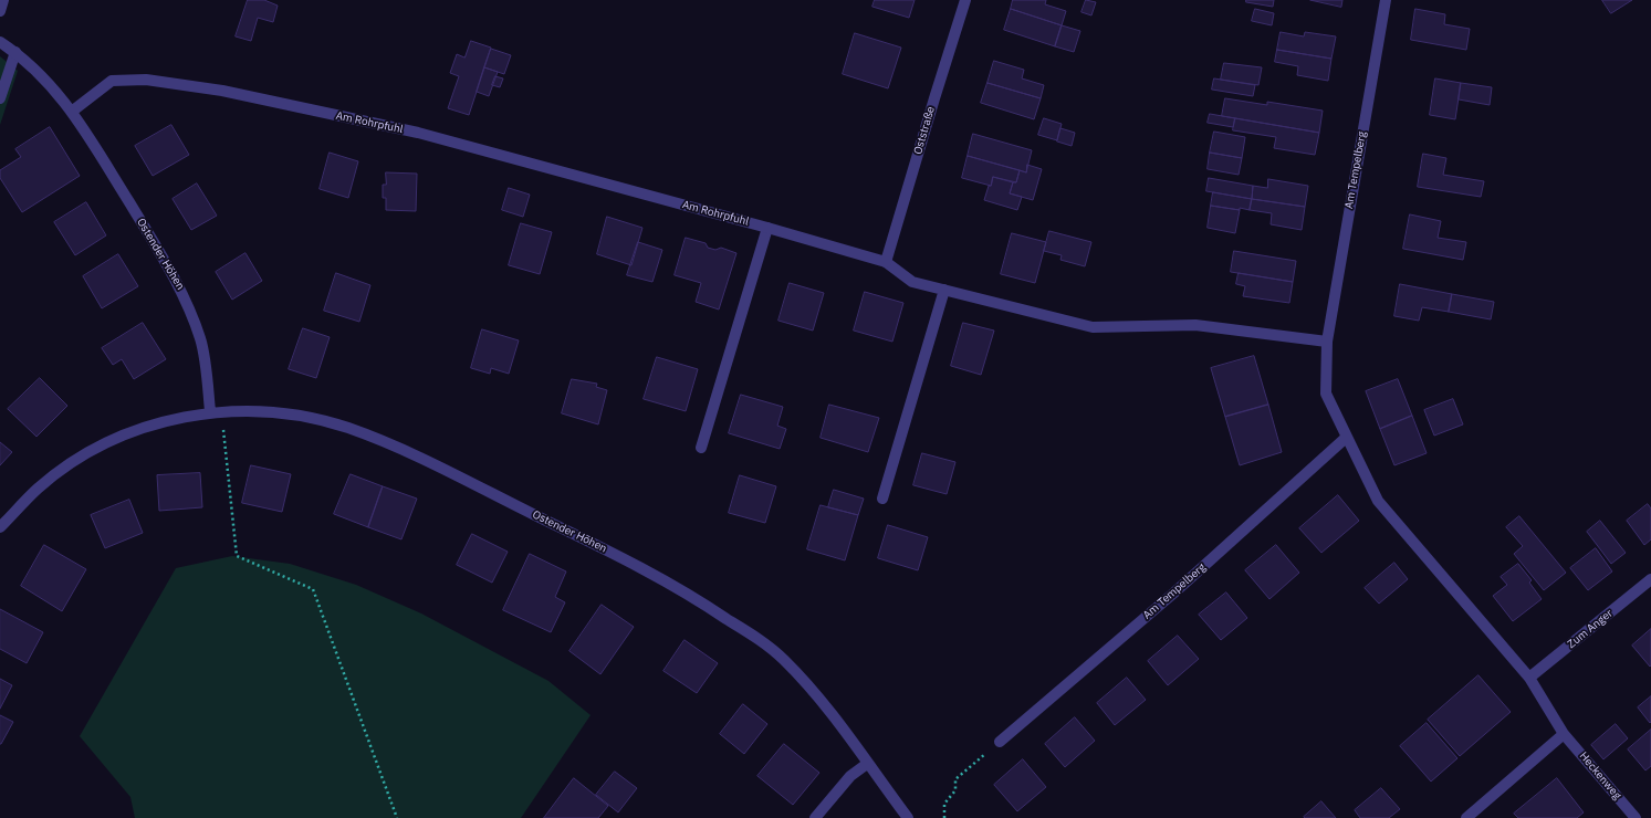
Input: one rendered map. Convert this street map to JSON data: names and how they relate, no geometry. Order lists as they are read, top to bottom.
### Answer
{
  "streets": {
    "street": [
      "Am Rohrpfuhl",
      "Oststraße",
      "Am Tempelberg",
      "Ostender Höhen",
      "Zum Anger",
      "Heckenweg"
    ]
  },
  "crossings": [
    ["Am Rohrpfuhl", "Oststraße"],
    ["Am Rohrpfuhl", "Ostender Höhen"],
    ["Am Tempelberg", "Zum Anger"],
    ["Am Tempelberg", "Heckenweg"]
  ]
}
